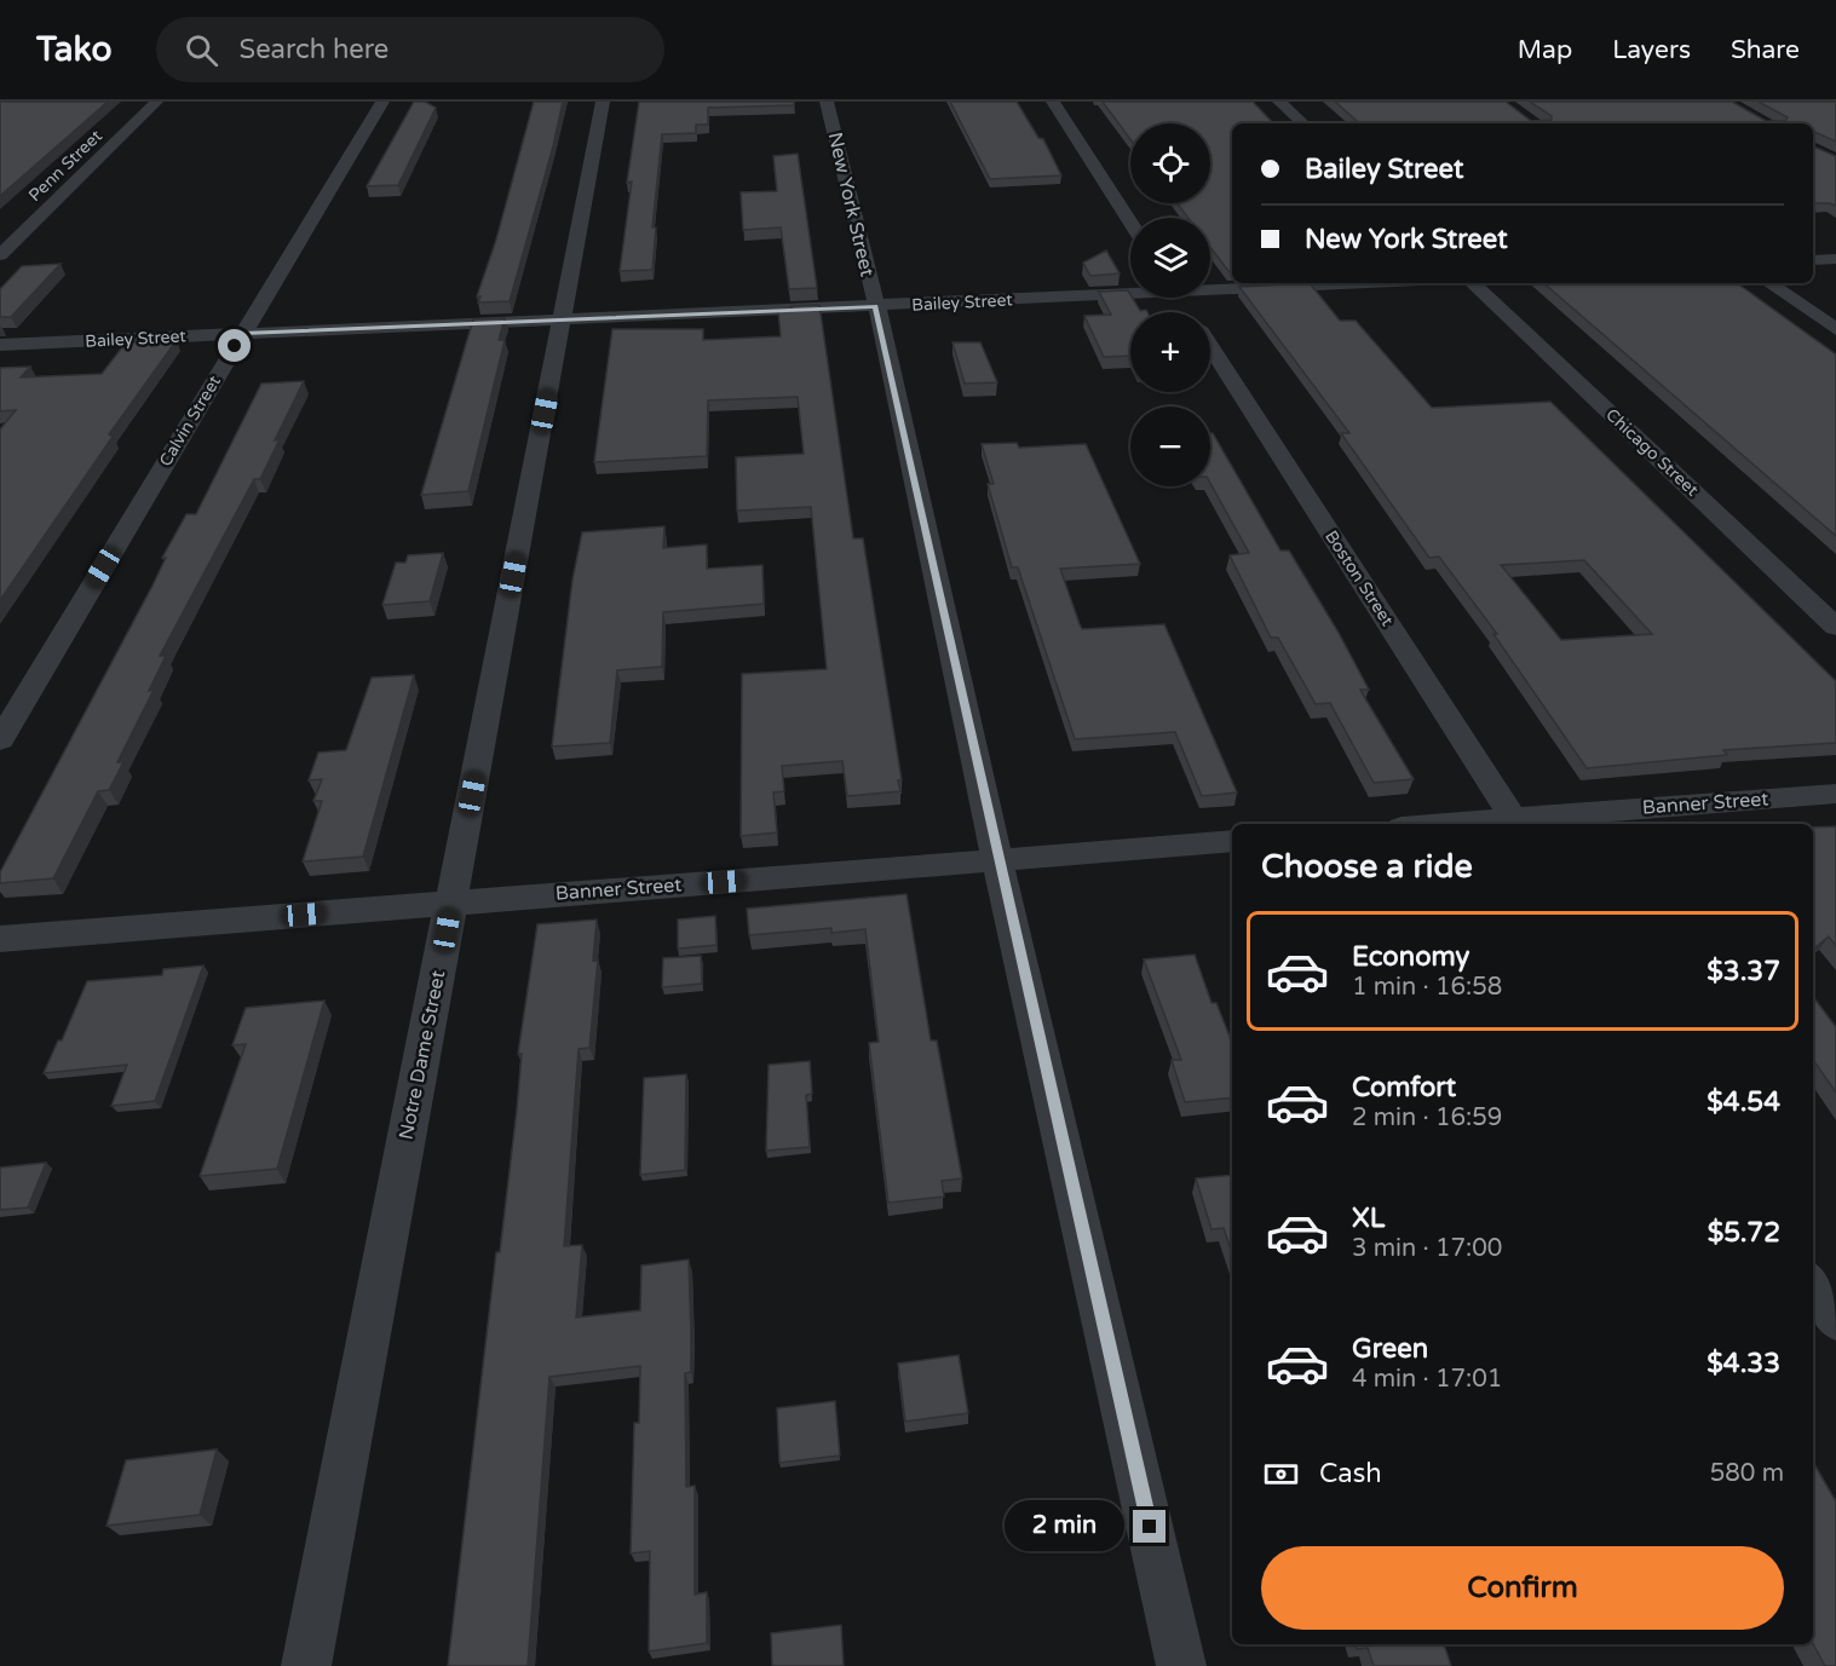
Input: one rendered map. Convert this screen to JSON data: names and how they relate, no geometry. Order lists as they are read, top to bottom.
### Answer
{
  "streets": {
    "street": [
      "Penn Street",
      "New York Street",
      "Bailey Street",
      "Calvin Street",
      "Chicago Street",
      "Boston Street",
      "Banner Street",
      "Notre Dame Street"
    ]
  },
  "crossings": [
    ["New York Street", "Bailey Street"],
    ["New York Street", "Banner Street"],
    ["Bailey Street", "Calvin Street"],
    ["Bailey Street", "Notre Dame Street"],
    ["Boston Street", "Banner Street"],
    ["Banner Street", "Notre Dame Street"]
  ],
  "page": {
    "header": "Tako",
    "search": "Search here",
    "nav": ["Map", "Layers", "Share"],
    "map_buttons": ["+", "−"],
    "banner": ["Bailey Street", "New York Street"],
    "heading": "Choose a ride",
    "list": [
      {
        "name": "Economy",
        "note": "1 min · 16:58",
        "value": "$3.37"
      },
      {
        "name": "Comfort",
        "note": "2 min · 16:59",
        "value": "$4.54"
      },
      {
        "name": "XL",
        "note": "3 min · 17:00",
        "value": "$5.72"
      },
      {
        "name": "Green",
        "note": "4 min · 17:01",
        "value": "$4.33"
      }
    ],
    "pay": ["Cash", "580 m"],
    "bubble": "2 min",
    "buttons": "Confirm"
  }
}
